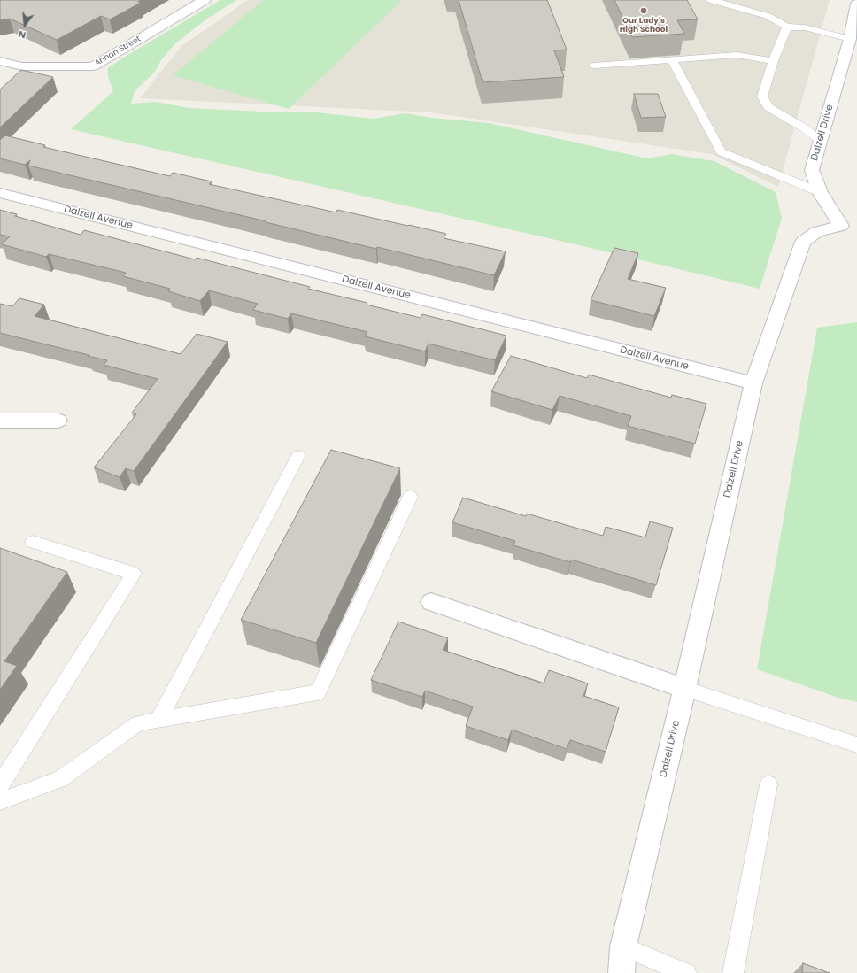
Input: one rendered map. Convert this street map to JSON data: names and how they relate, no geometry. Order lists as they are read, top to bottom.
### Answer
{
  "streets": {
    "street": ["Annan Street", "Dalzell Drive", "Dalzell Avenue"]
  },
  "crossings": [
    ["Dalzell Drive", "Dalzell Avenue"]
  ],
  "places": ["Our Lady's High School"],
  "north": "bottom"
}
